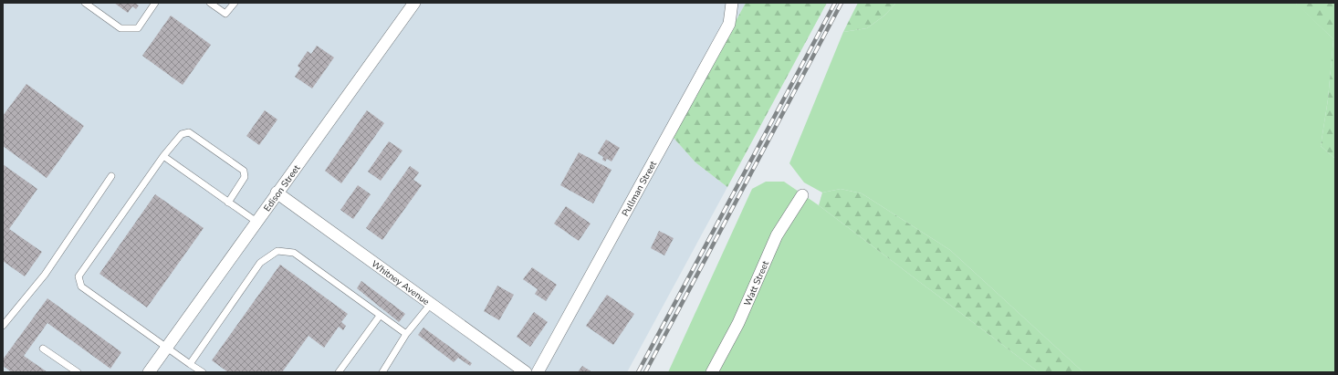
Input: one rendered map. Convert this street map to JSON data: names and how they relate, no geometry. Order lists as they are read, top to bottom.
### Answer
{
  "streets": {
    "street": [
      "Edison Street",
      "Pullman Street",
      "Whitney Avenue",
      "Watt Street"
    ]
  },
  "crossings": [
    ["Edison Street", "Whitney Avenue"]
  ]
}
